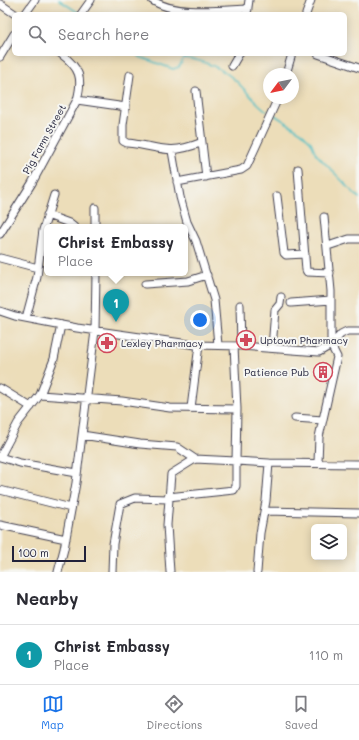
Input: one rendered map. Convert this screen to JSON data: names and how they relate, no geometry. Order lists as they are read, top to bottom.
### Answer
{
  "streets": {
    "street": ["Pig Farm Street"]
  },
  "places": {
    "pharmacy": ["Uptown Pharmacy", "Lexley Pharmacy"],
    "building": ["Patience Pub"]
  },
  "scale_bar": "100 m",
  "north": "bottom left",
  "page": {
    "search": "Search here",
    "popup": ["Christ Embassy", "Place"],
    "pins": "1",
    "scale": "100 m",
    "heading": "Nearby",
    "list": [
      {
        "mark": "1",
        "name": "Christ Embassy",
        "note": "Place",
        "value": "110 m"
      }
    ],
    "nav": ["Map", "Directions", "Saved"]
  }
}
